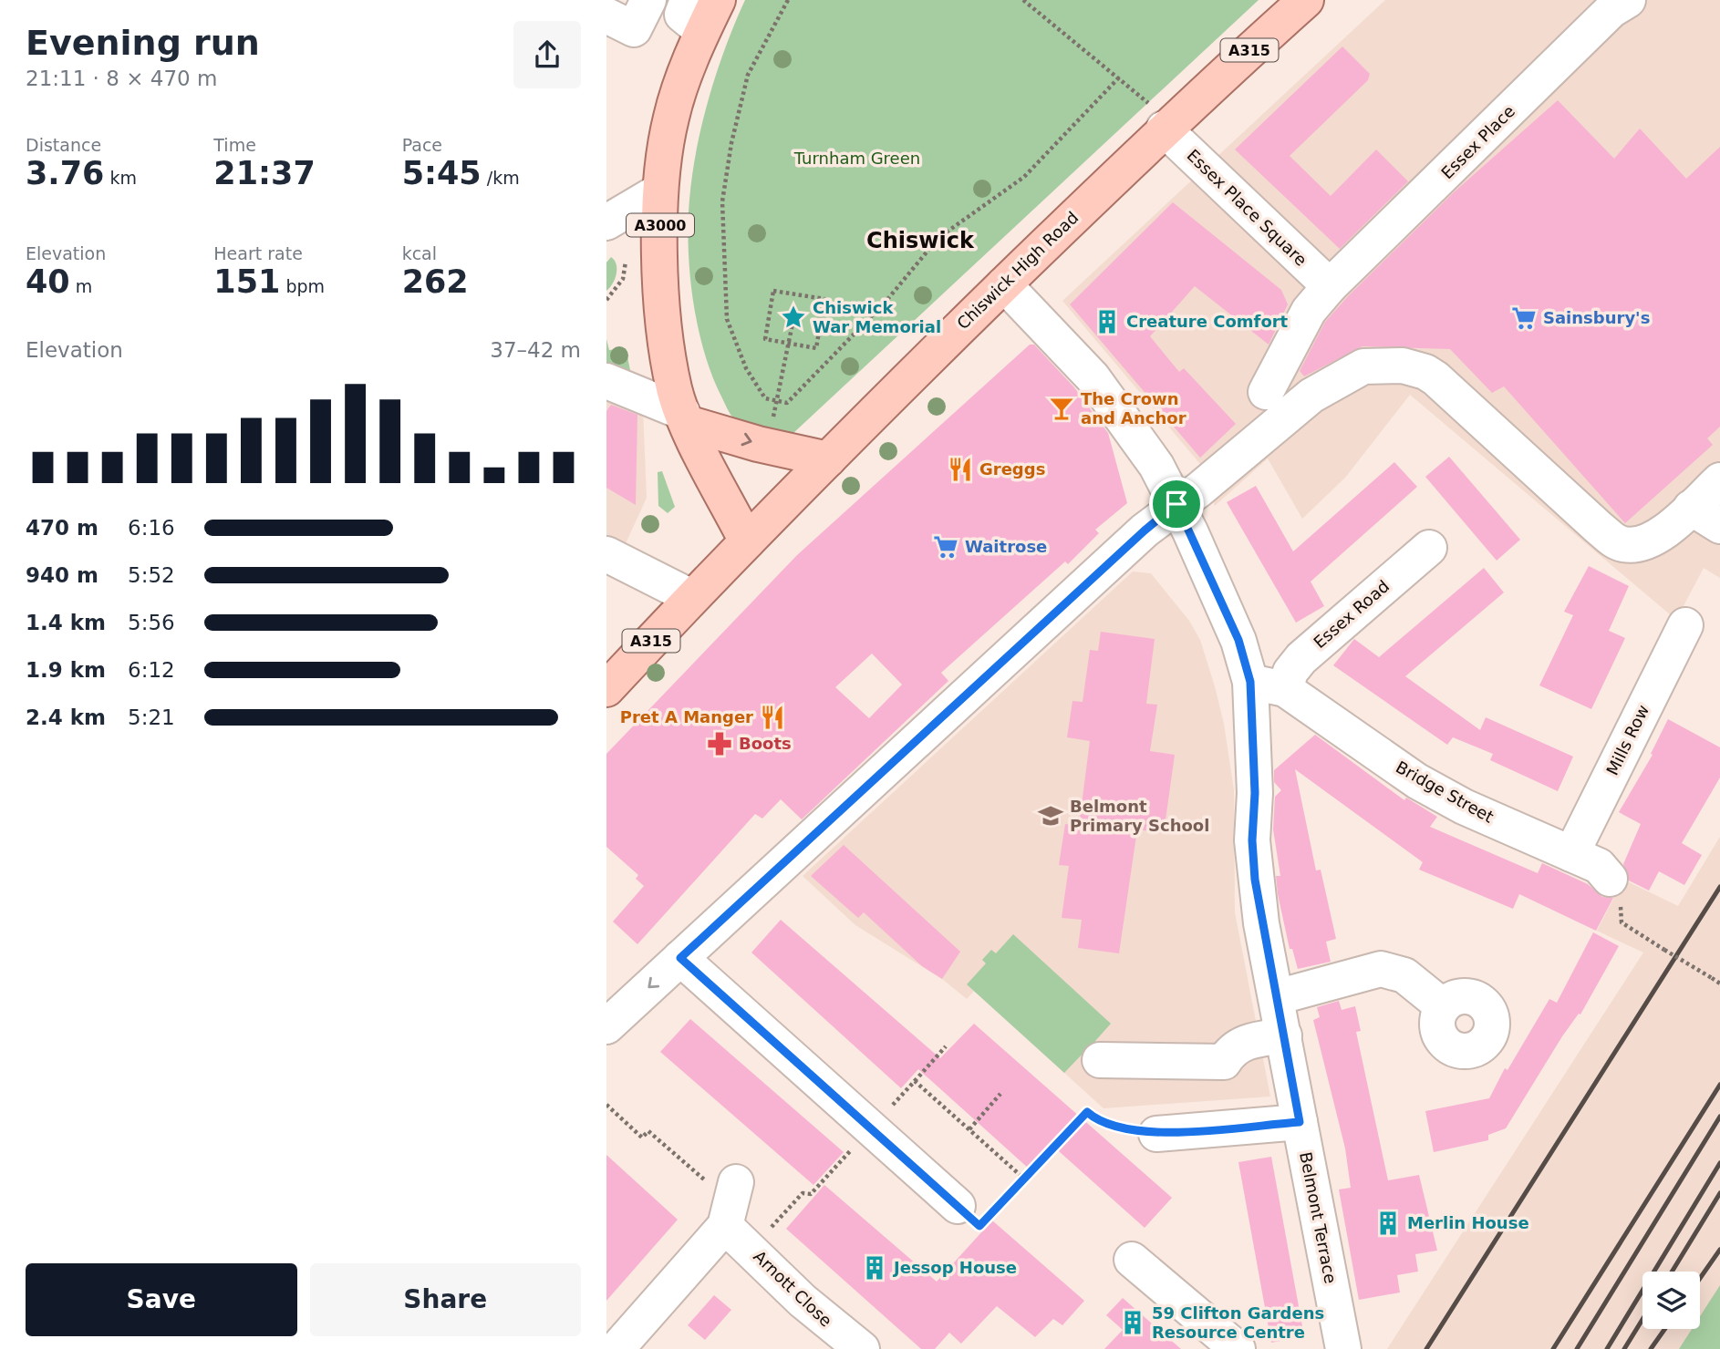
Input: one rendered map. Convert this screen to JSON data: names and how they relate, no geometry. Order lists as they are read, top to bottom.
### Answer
{
  "streets": {
    "main road": ["A315", "A3000", "Chiswick High Road"],
    "street": [
      "Essex Place",
      "Essex Place Square",
      "Essex Road",
      "Mills Row",
      "Bridge Street",
      "Belmont Terrace",
      "Arnott Close"
    ]
  },
  "crossings": [
    ["Essex Place", "Essex Place Square"],
    ["Essex Place Square", "Chiswick High Road"],
    ["A3000", "Chiswick High Road"],
    ["Chiswick High Road", "Belmont Terrace"],
    ["Essex Road", "Bridge Street"],
    ["Mills Row", "Bridge Street"],
    ["Bridge Street", "Belmont Terrace"]
  ],
  "districts": ["Chiswick"],
  "parks": ["Turnham Green"],
  "places": {
    "place": ["Chiswick War Memorial"],
    "supermarket": ["Sainsbury's", "Waitrose"],
    "building": [
      "Creature Comfort",
      "Merlin House",
      "Jessop House",
      "59 Clifton Gardens Resource Centre"
    ],
    "bar": ["The Crown and Anchor"],
    "restaurant": ["Greggs", "Pret A Manger"],
    "pharmacy": ["Boots"],
    "school or university": ["Belmont Primary School"]
  },
  "page": {
    "heading": ["Evening run", "21:11 · 8 × 470 m"],
    "stats": [
      ["Distance", "3.76 km"],
      ["Time", "21:37"],
      ["Pace", "5:45 /km"],
      ["Elevation", "40 m"],
      ["Heart rate", "151 bpm"],
      ["kcal", "262"]
    ],
    "chart": ["Elevation", "37–42 m"],
    "list": [
      {
        "name": "470 m",
        "note": "6:16"
      },
      {
        "name": "940 m",
        "note": "5:52"
      },
      {
        "name": "1.4 km",
        "note": "5:56"
      },
      {
        "name": "1.9 km",
        "note": "6:12"
      },
      {
        "name": "2.4 km",
        "note": "5:21"
      }
    ],
    "buttons": ["Save", "Share"]
  }
}
